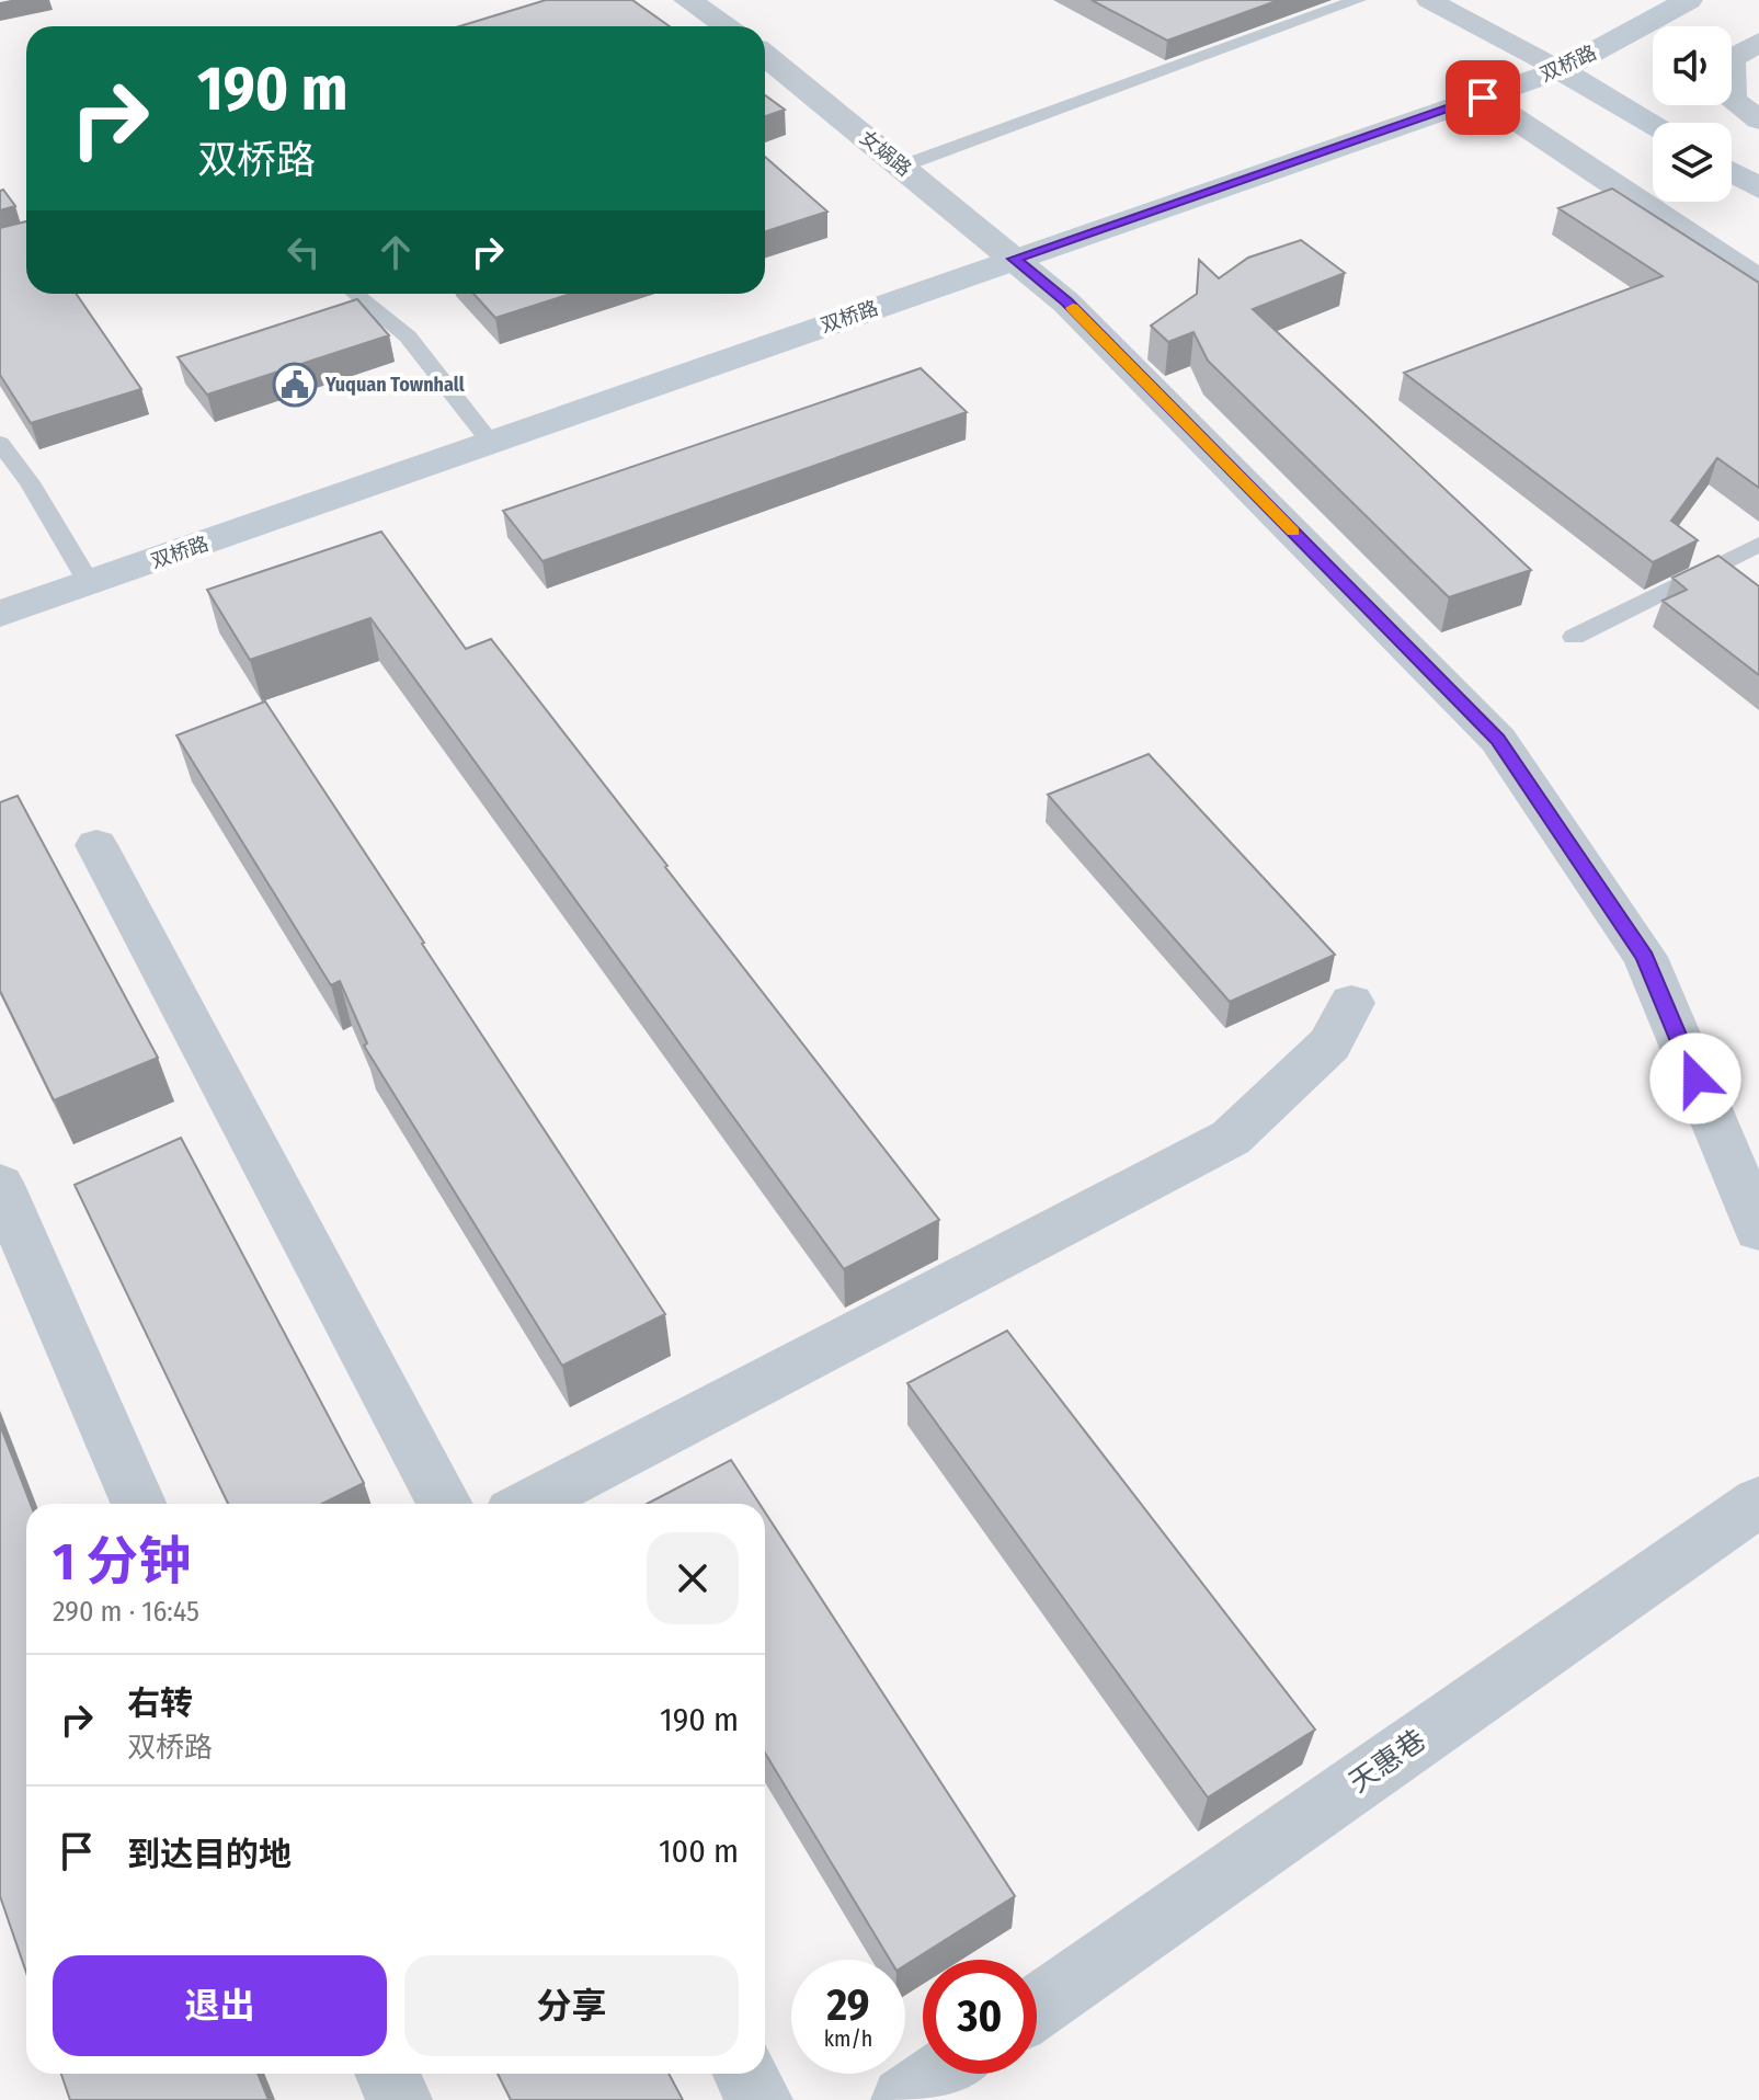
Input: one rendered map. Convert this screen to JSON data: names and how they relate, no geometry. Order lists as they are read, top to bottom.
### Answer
{
  "streets": {
    "main road": ["双桥路"],
    "street": ["女娲路", "天惠巷"]
  },
  "crossings": [
    ["双桥路", "女娲路"]
  ],
  "places": {
    "public building": ["Yuquan Townhall"]
  },
  "page": {
    "turn": ["190 m", "双桥路"],
    "heading": ["1 分钟", "290 m · 16:45"],
    "list": [
      {
        "name": "右转",
        "note": "双桥路",
        "value": "190 m"
      },
      {
        "name": "到达目的地",
        "value": "100 m"
      }
    ],
    "buttons": ["退出", "分享"],
    "speed": "29 km/h",
    "limit": "30"
  }
}
